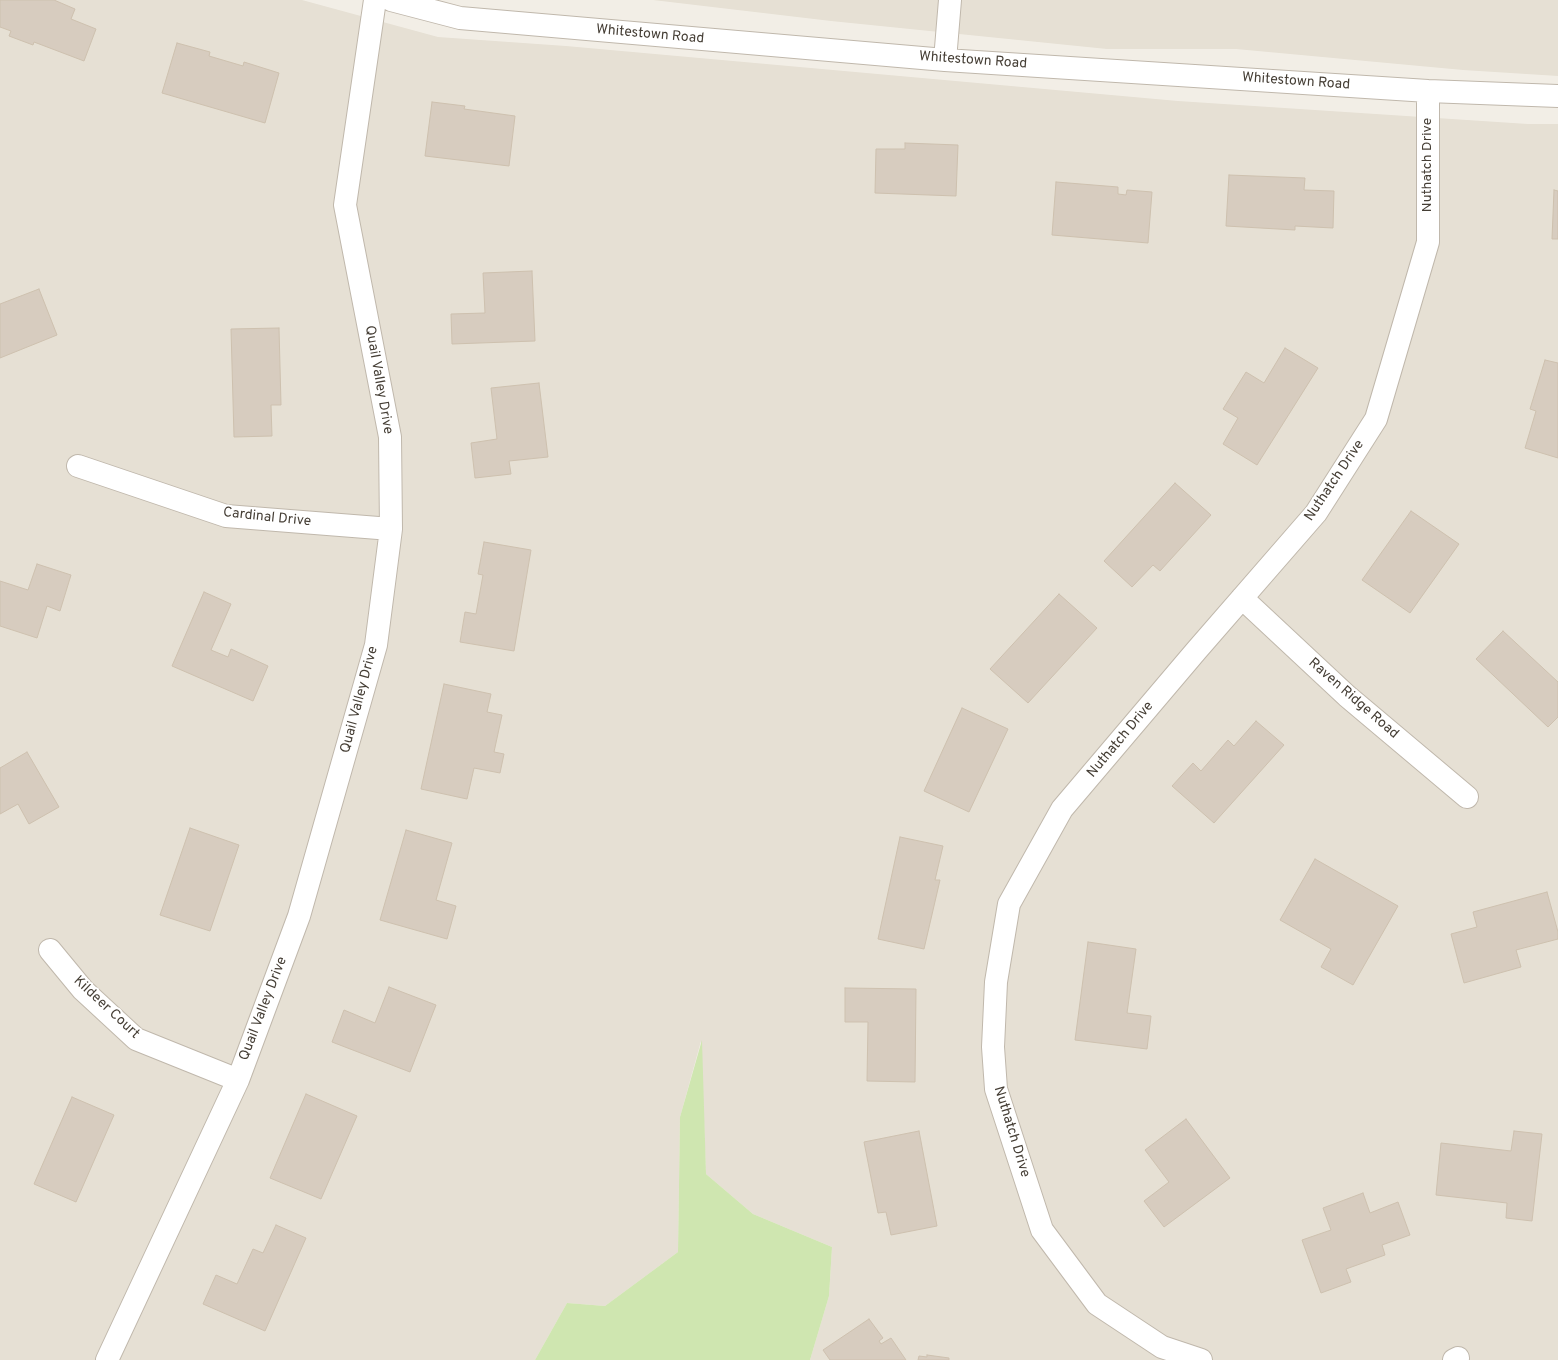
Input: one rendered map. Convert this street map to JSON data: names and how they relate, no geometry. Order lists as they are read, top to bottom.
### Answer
{
  "streets": {
    "street": [
      "Whitestown Road",
      "Nuthatch Drive",
      "Quail Valley Drive",
      "Cardinal Drive",
      "Raven Ridge Road",
      "Kildeer Court"
    ]
  },
  "crossings": [
    ["Whitestown Road", "Nuthatch Drive"],
    ["Nuthatch Drive", "Raven Ridge Road"],
    ["Quail Valley Drive", "Cardinal Drive"],
    ["Quail Valley Drive", "Kildeer Court"]
  ]
}
